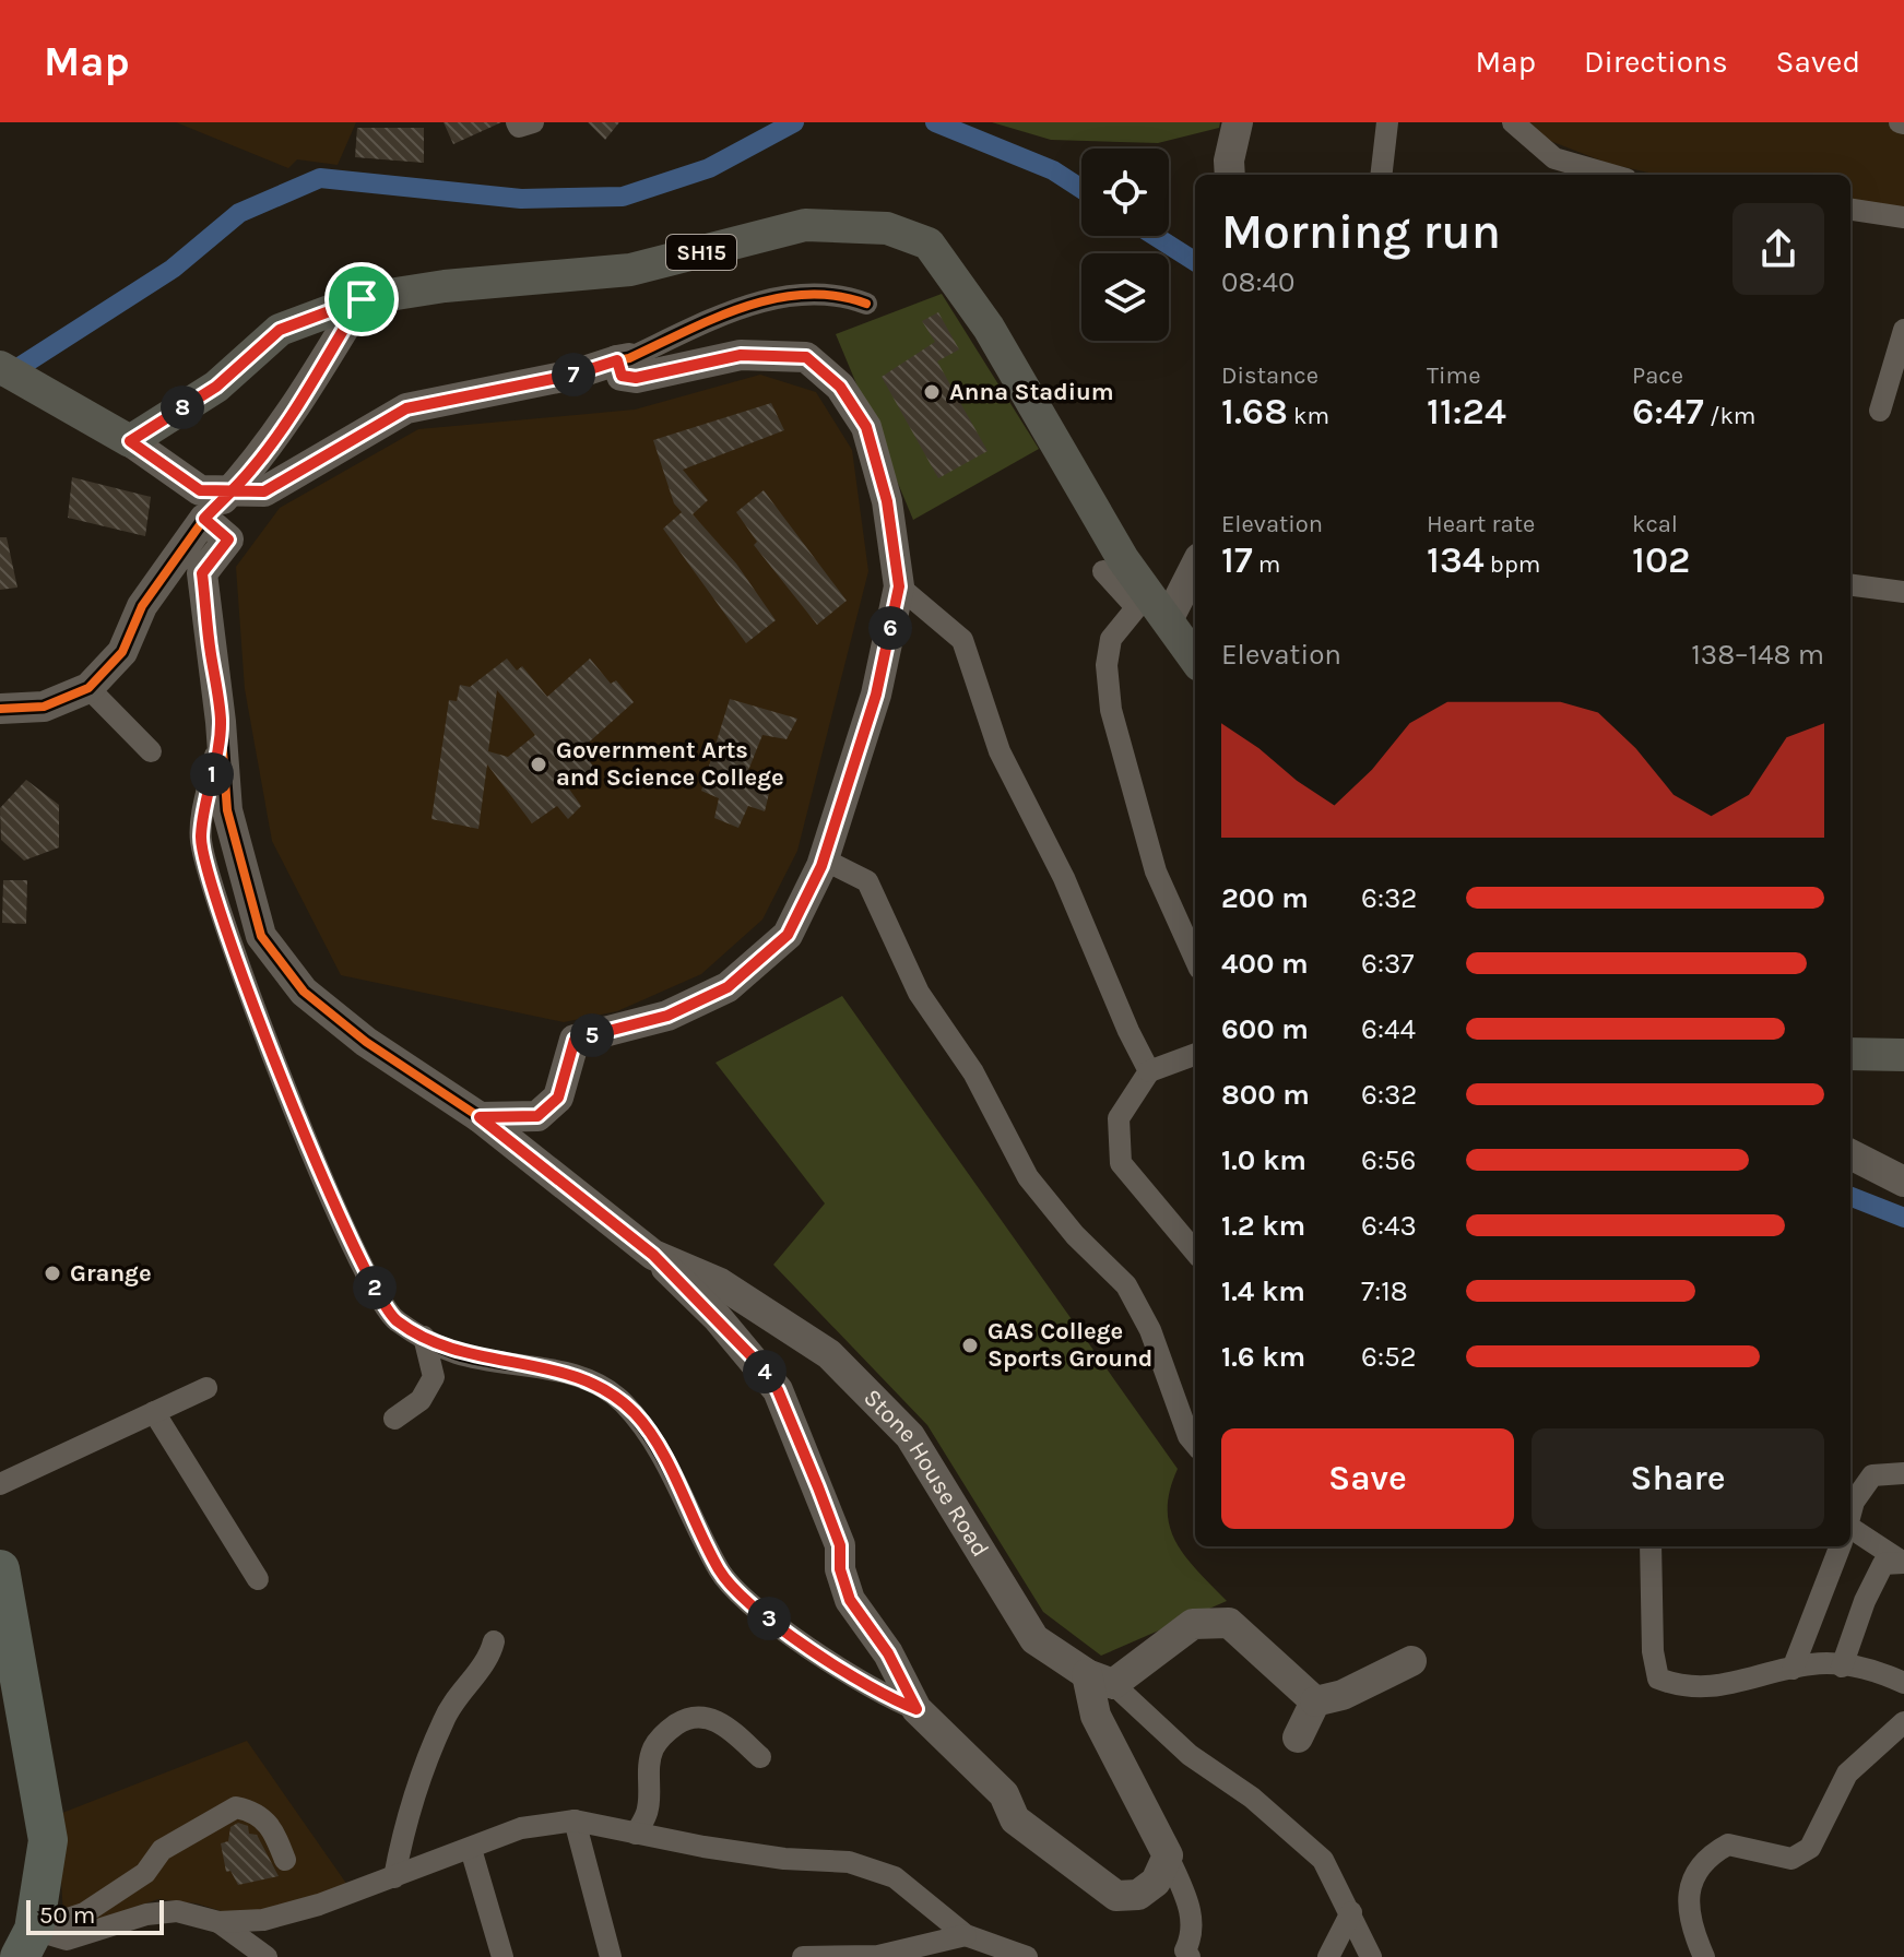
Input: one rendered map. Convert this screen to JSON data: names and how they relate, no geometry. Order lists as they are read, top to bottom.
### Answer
{
  "streets": {
    "main road": ["SH15"],
    "street": ["Stone House Road"]
  },
  "places": [
    "Anna Stadium",
    "Government Arts and Science College",
    "Grange",
    "GAS College Sports Ground"
  ],
  "scale_bar": "50 m",
  "page": {
    "header": "Map",
    "nav": ["Map", "Directions", "Saved"],
    "heading": ["Morning run", "08:40"],
    "stats": [
      ["Distance", "1.68 km"],
      ["Time", "11:24"],
      ["Pace", "6:47 /km"],
      ["Elevation", "17 m"],
      ["Heart rate", "134 bpm"],
      ["kcal", "102"]
    ],
    "pins": [
      "7",
      "8",
      "6",
      "1",
      "5",
      "2",
      "4",
      "3"
    ],
    "chart": ["Elevation", "138–148 m"],
    "list": [
      {
        "name": "200 m",
        "note": "6:32"
      },
      {
        "name": "400 m",
        "note": "6:37"
      },
      {
        "name": "600 m",
        "note": "6:44"
      },
      {
        "name": "800 m",
        "note": "6:32"
      },
      {
        "name": "1.0 km",
        "note": "6:56"
      },
      {
        "name": "1.2 km",
        "note": "6:43"
      },
      {
        "name": "1.4 km",
        "note": "7:18"
      },
      {
        "name": "1.6 km",
        "note": "6:52"
      }
    ],
    "buttons": ["Save", "Share"],
    "scale": "50 m"
  }
}
